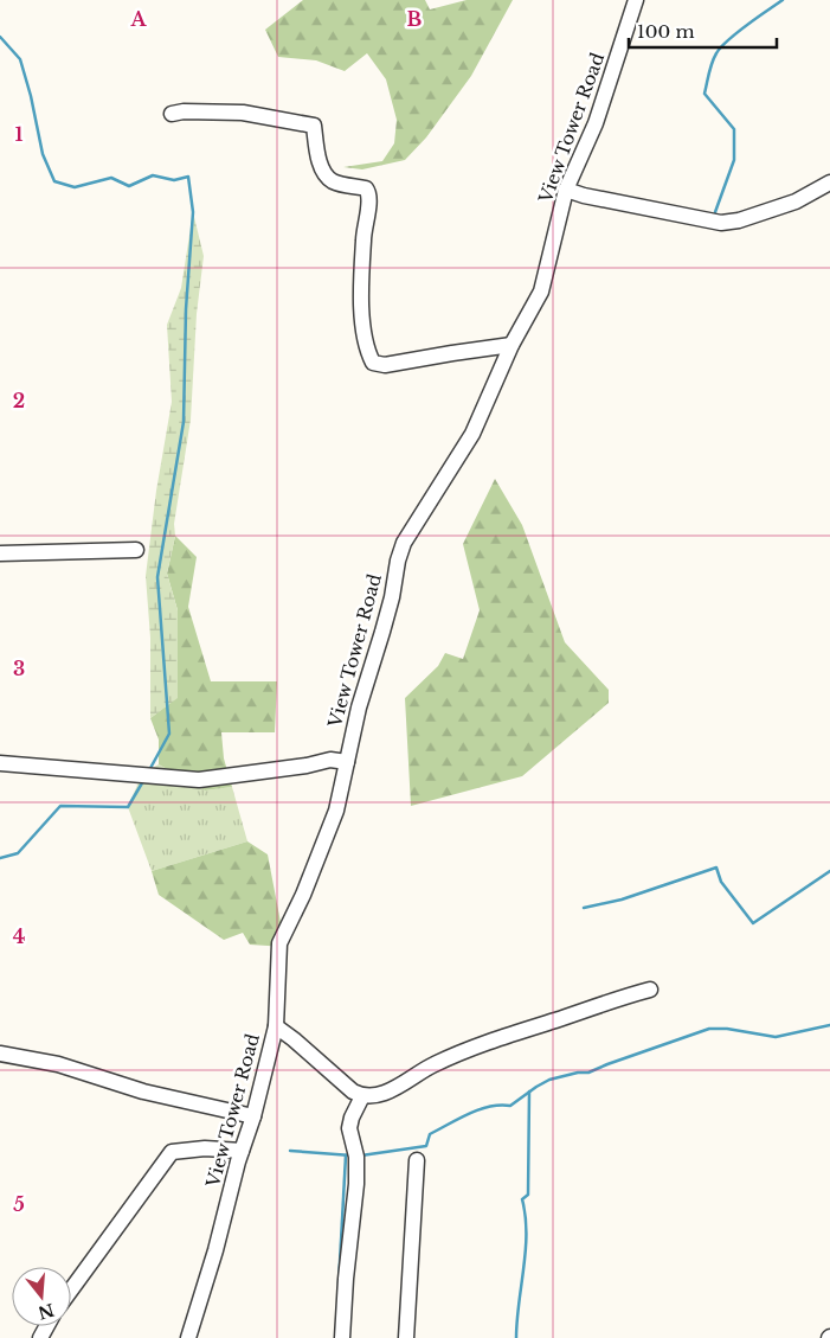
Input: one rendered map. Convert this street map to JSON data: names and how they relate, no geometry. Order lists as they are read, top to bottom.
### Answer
{
  "streets": {
    "street": ["View Tower Road"]
  },
  "scale_bar": "100 m",
  "north": "bottom",
  "grid": {
    "columns": ["A", "B"],
    "rows": [
      "1",
      "2",
      "3",
      "4",
      "5"
    ]
  }
}
